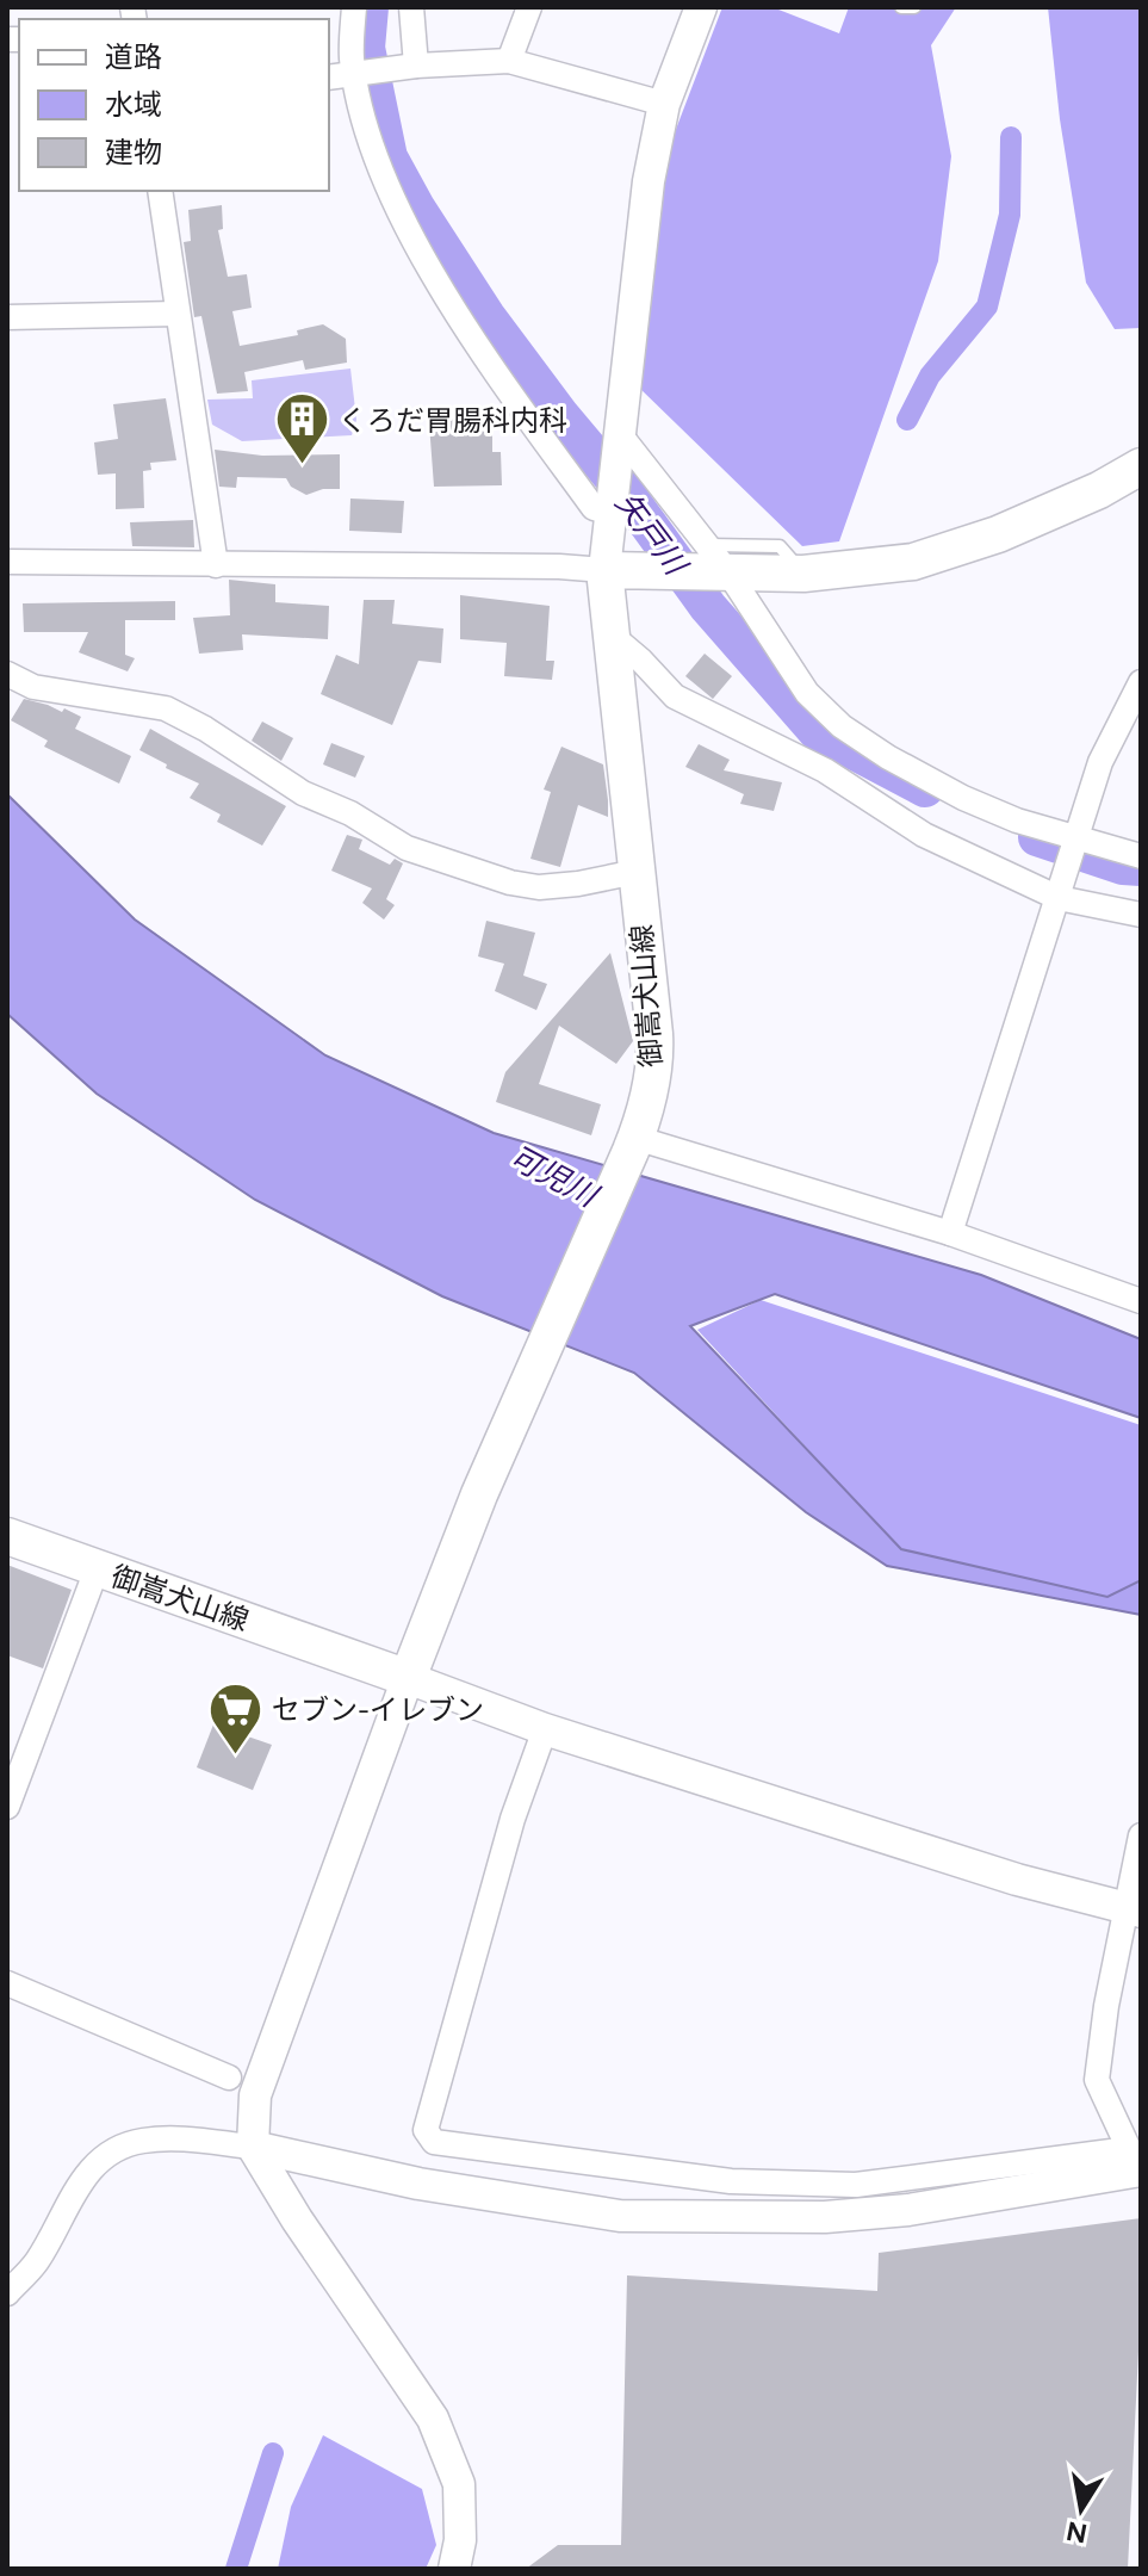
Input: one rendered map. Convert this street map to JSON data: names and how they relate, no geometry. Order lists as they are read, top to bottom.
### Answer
{
  "streets": {
    "main road": ["御嵩犬山線"]
  },
  "water": ["矢戸川", "可児川"],
  "places": {
    "building": ["くろだ胃腸科内科"],
    "supermarket": ["セブン-イレブン"]
  },
  "legend": ["道路", "水域", "建物"],
  "north": "bottom"
}
